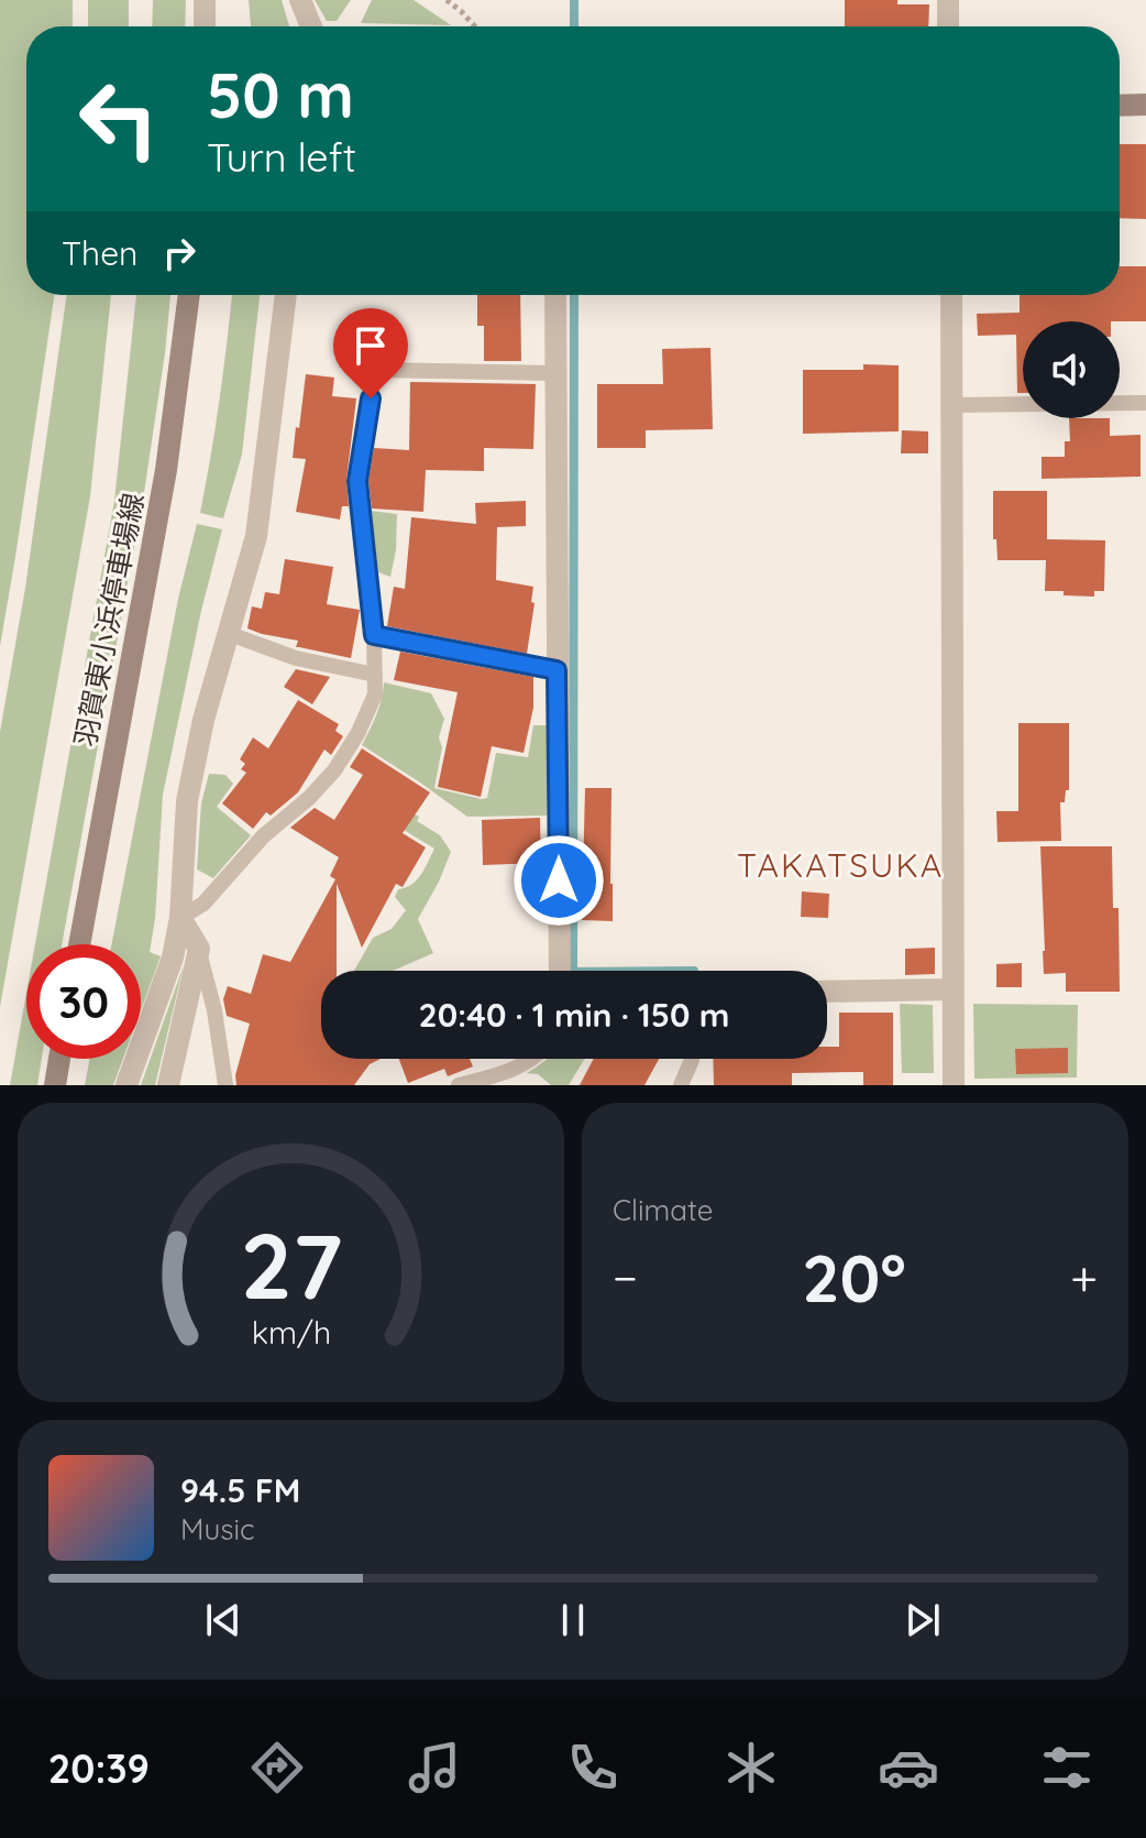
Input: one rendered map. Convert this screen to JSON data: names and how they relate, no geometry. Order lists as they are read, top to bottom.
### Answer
{
  "streets": {
    "main road": ["羽賀東小浜停車場線"]
  },
  "districts": ["TAKATSUKA"],
  "page": {
    "turn": ["50 m", "Turn left"],
    "then": "Then",
    "limit": "30",
    "trip": "20:40 · 1 min · 150 m",
    "tile": "Climate",
    "heat": ["−", "20°", "+"],
    "song": ["94.5 FM", "Music"],
    "tabs": "20:39",
    "gauge": ["27", "km/h"]
  }
}
